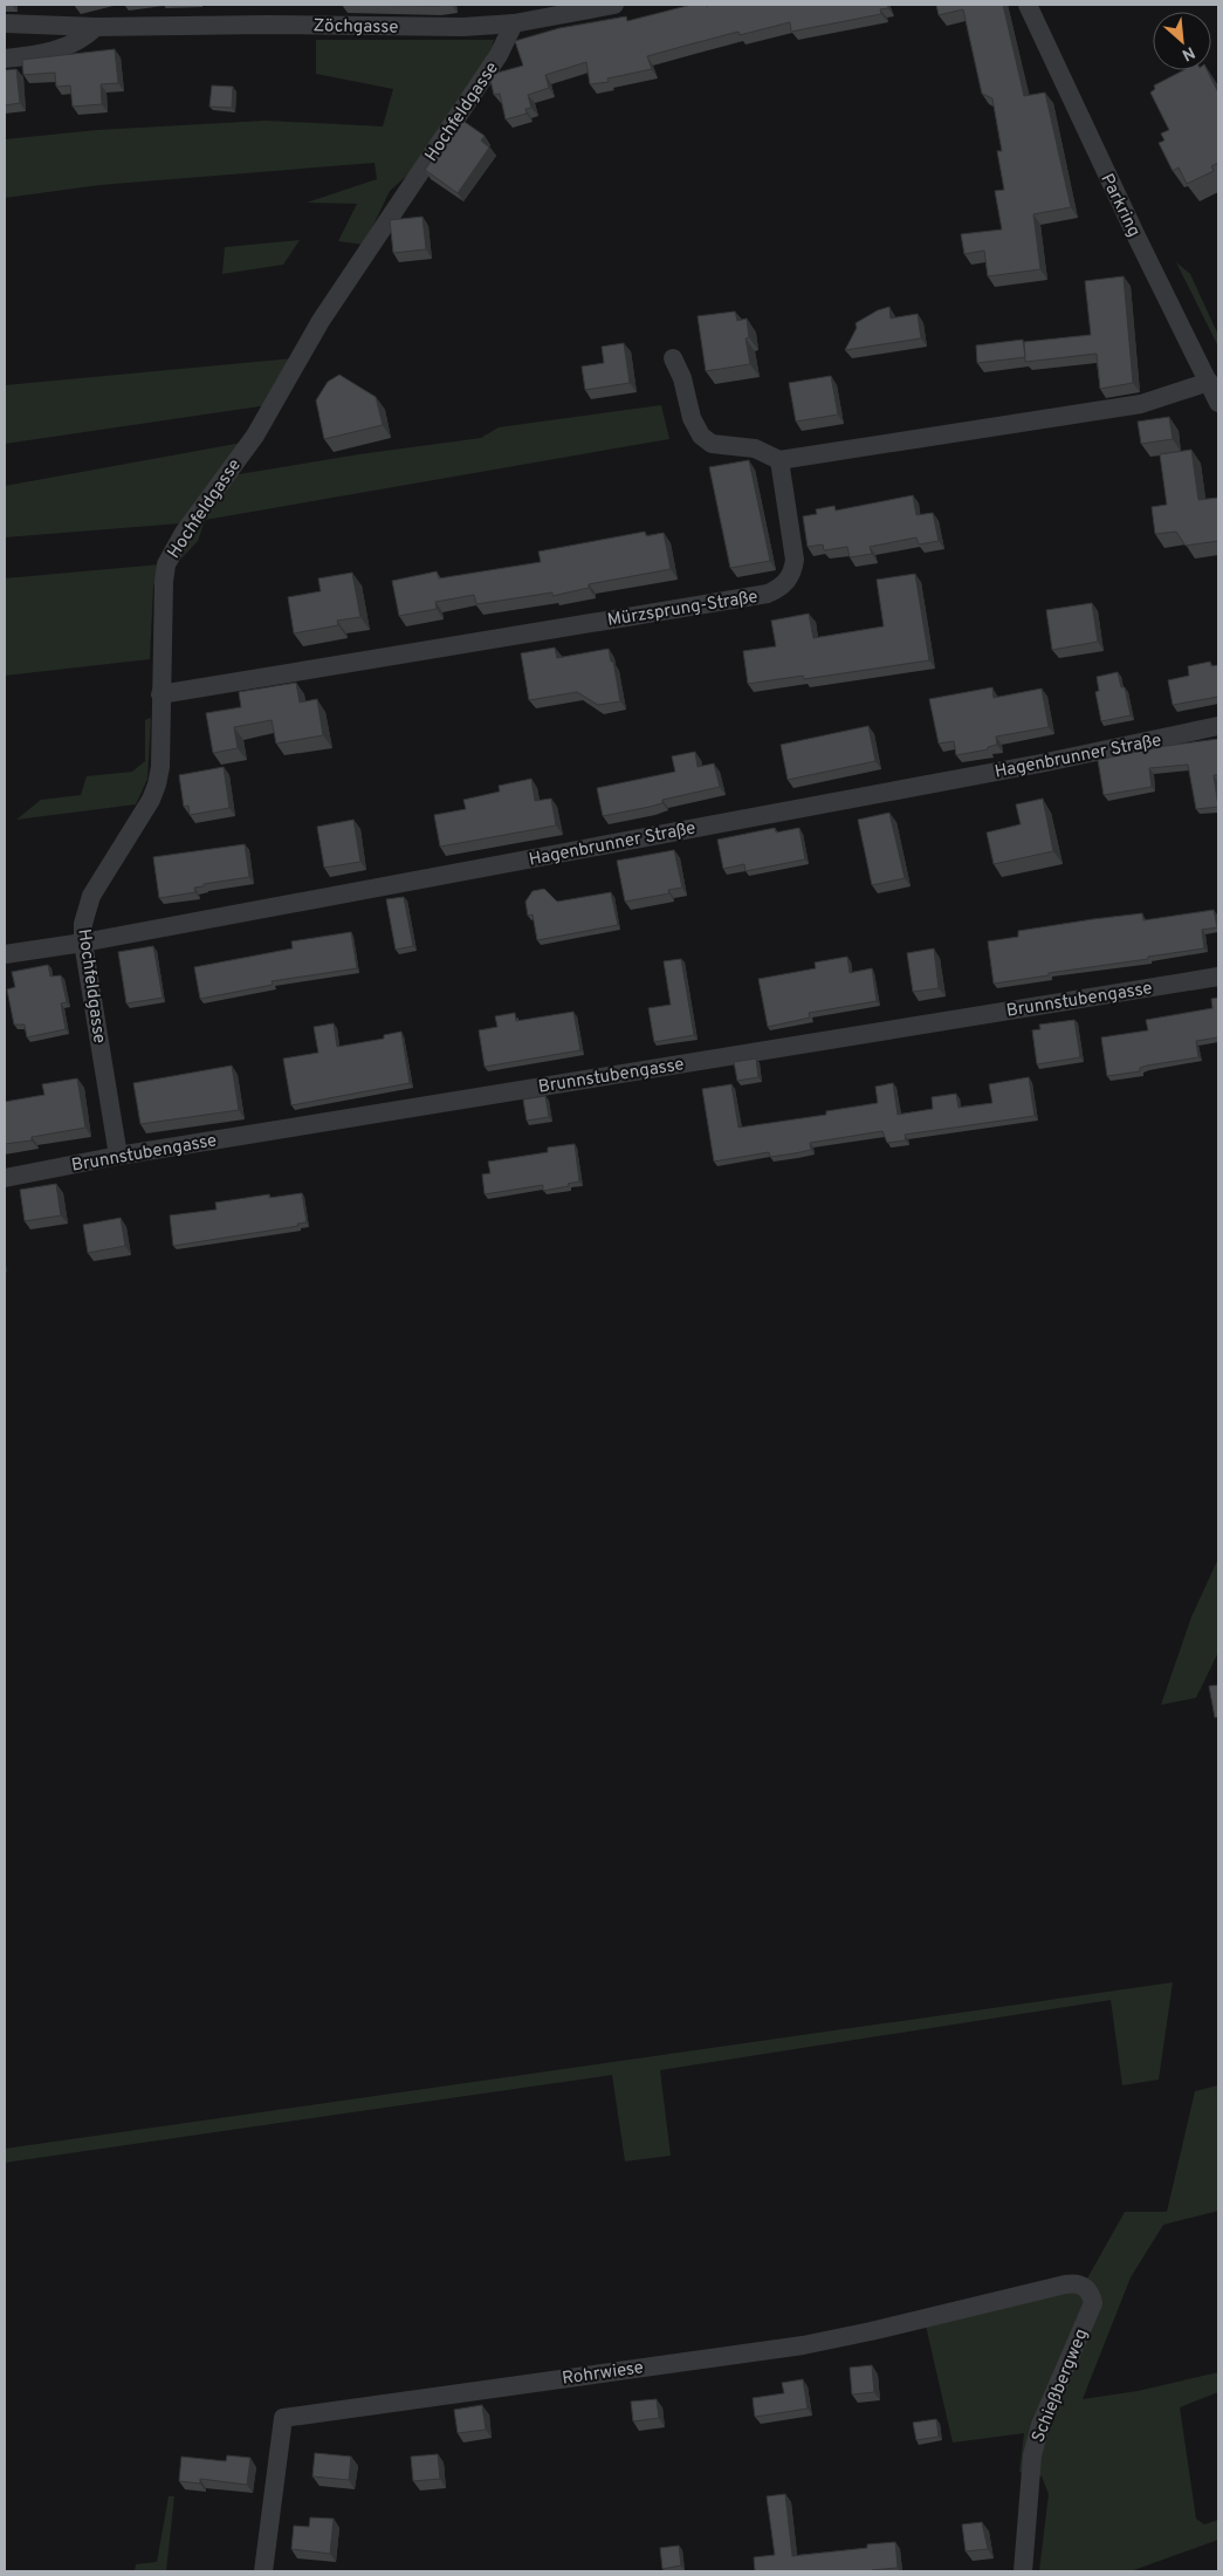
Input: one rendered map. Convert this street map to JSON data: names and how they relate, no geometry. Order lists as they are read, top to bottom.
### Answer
{
  "streets": {
    "street": [
      "Zöchgasse",
      "Hochfeldgasse",
      "Parkring",
      "Mürzsprung-Straße",
      "Hagenbrunner Straße",
      "Brunnstubengasse",
      "Rohrwiese",
      "Schießbergweg"
    ]
  },
  "crossings": [
    ["Zöchgasse", "Hochfeldgasse"],
    ["Hochfeldgasse", "Mürzsprung-Straße"],
    ["Hochfeldgasse", "Hagenbrunner Straße"],
    ["Hochfeldgasse", "Brunnstubengasse"],
    ["Rohrwiese", "Schießbergweg"]
  ],
  "north": "bottom right"
}
